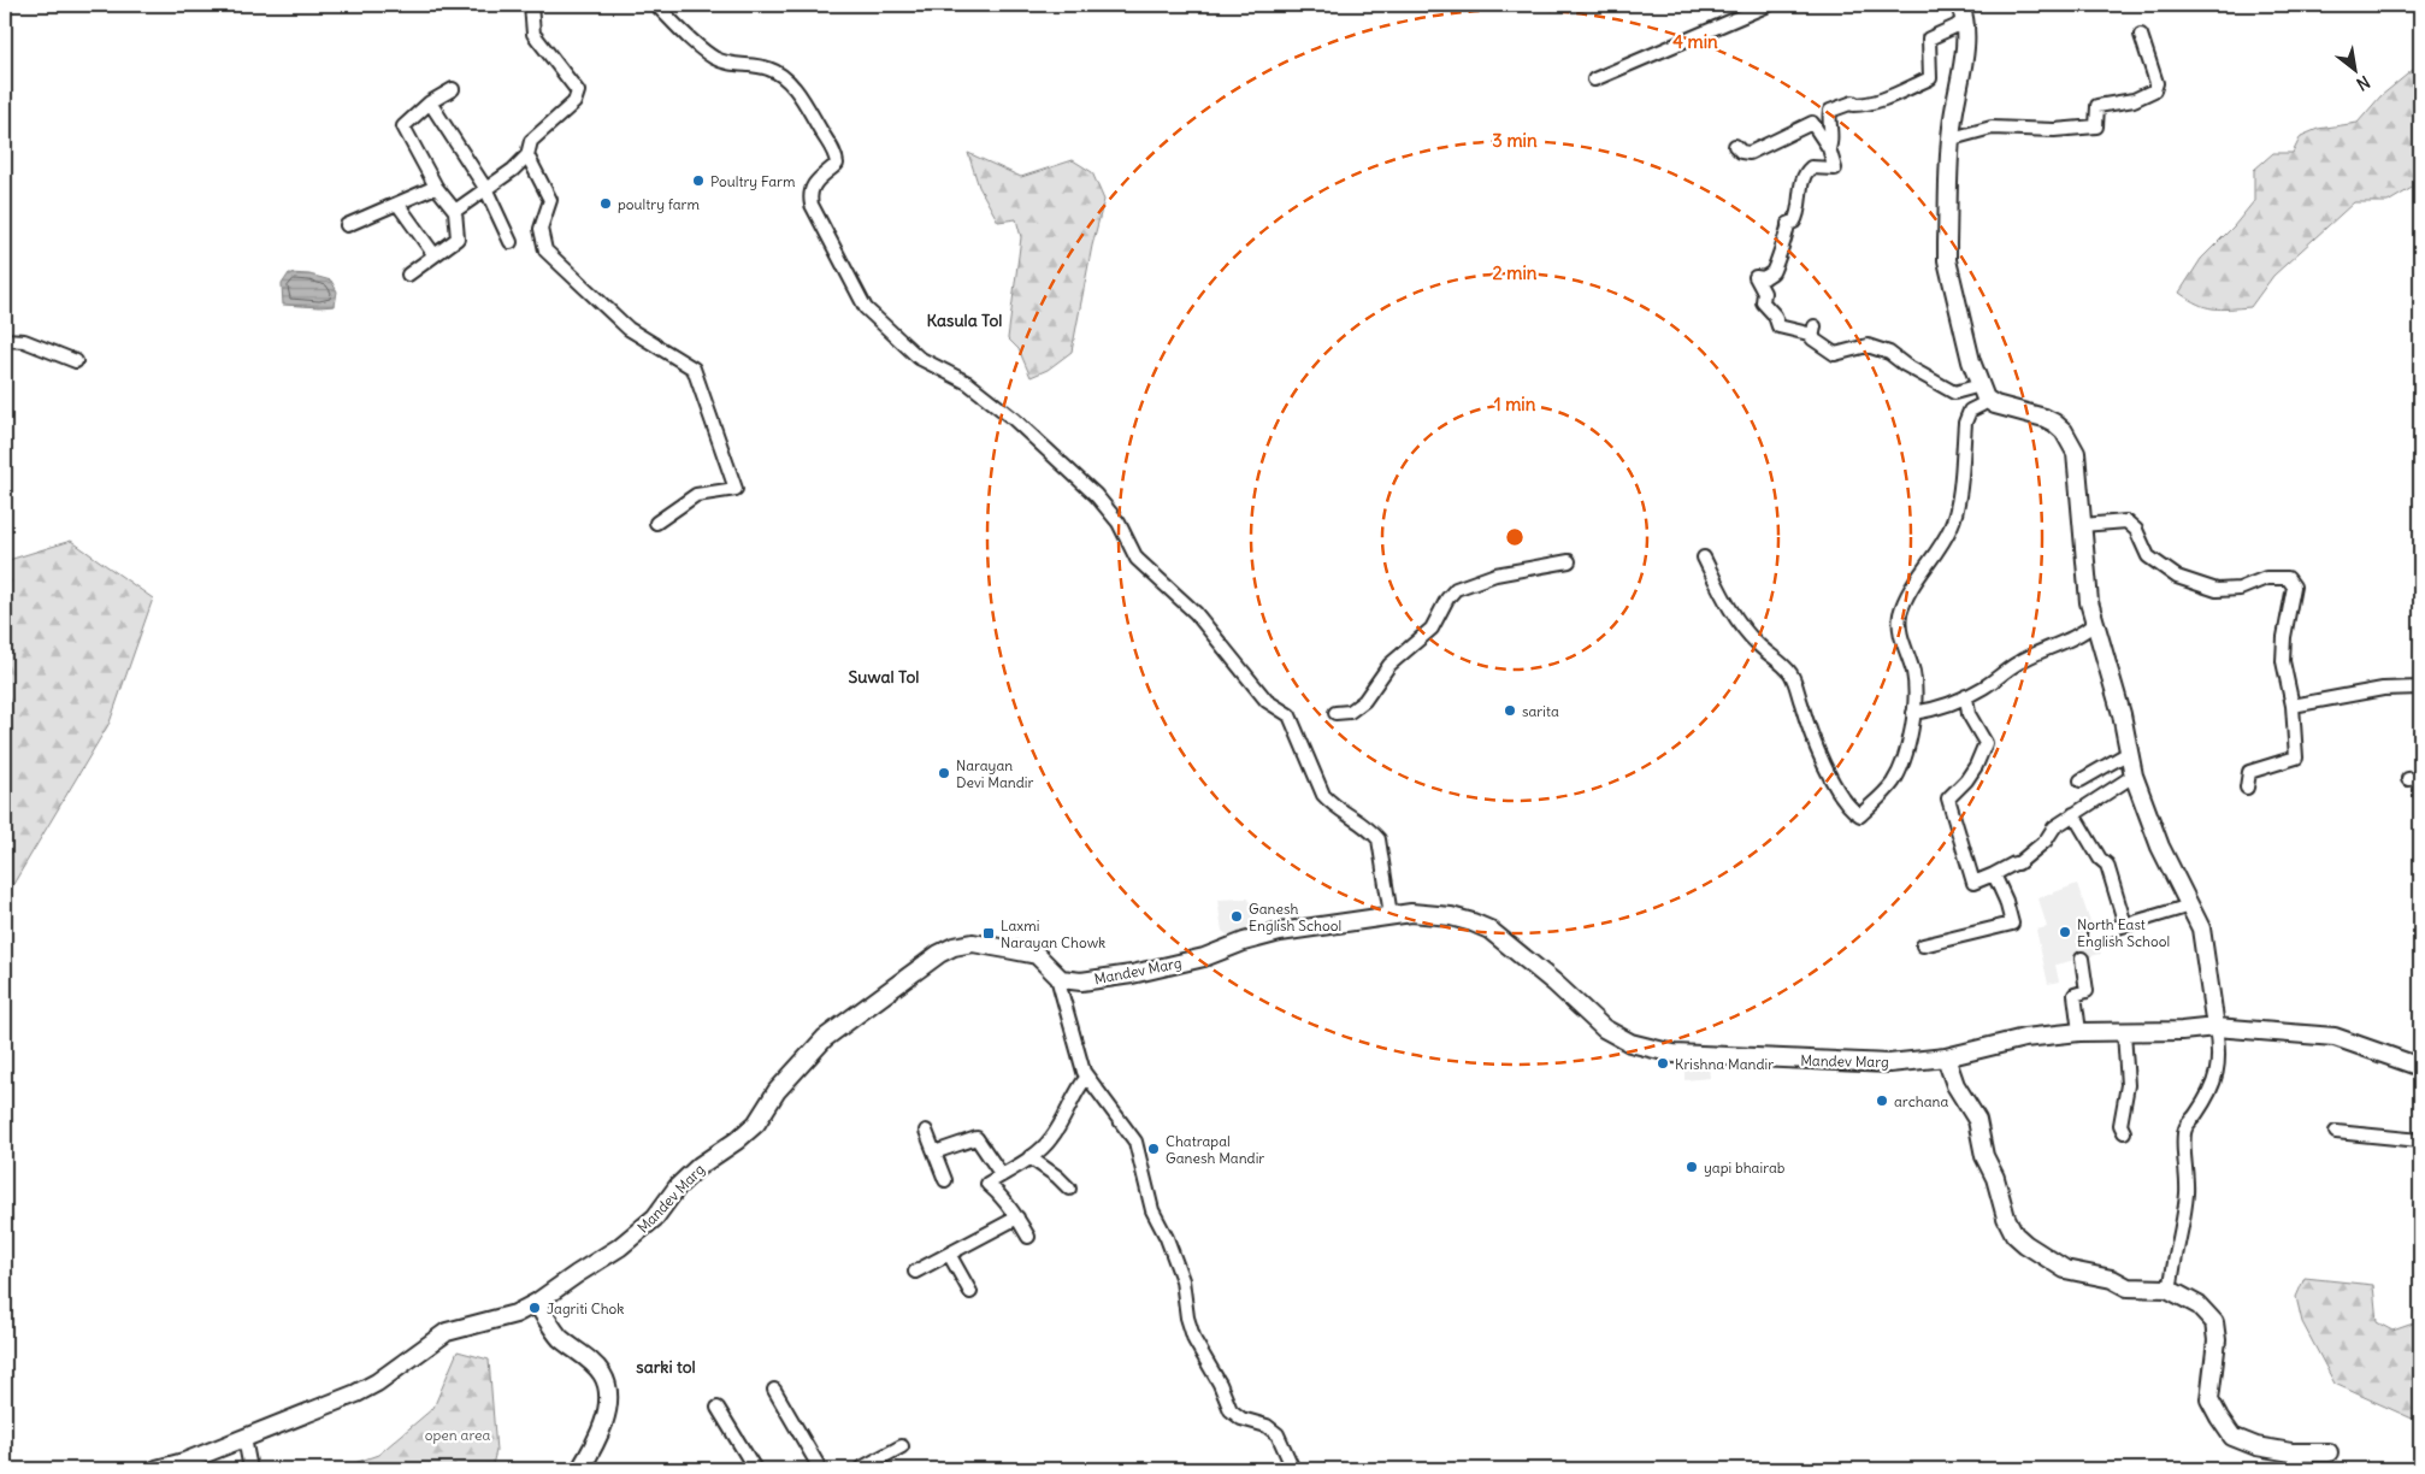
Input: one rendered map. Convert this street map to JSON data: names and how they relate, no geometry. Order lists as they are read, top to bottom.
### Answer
{
  "streets": {
    "main road": ["Mandev Marg"]
  },
  "districts": ["Kasula Tol", "Suwal Tol", "sarki tol"],
  "parks": ["open area"],
  "places": {
    "other": [
      "Poultry Farm",
      "poultry farm",
      "sarita",
      "Narayan Devi Mandir",
      "Ganesh English School",
      "North East English School",
      "Krishna Mandir",
      "archana",
      "Chatrapal Ganesh Mandir",
      "yapi bhairab",
      "Jagriti Chok"
    ],
    "transit": ["Laxmi Narayan Chowk"]
  },
  "north": "bottom right",
  "rings": [
    "4 min",
    "3 min",
    "2 min",
    "1 min"
  ]
}
